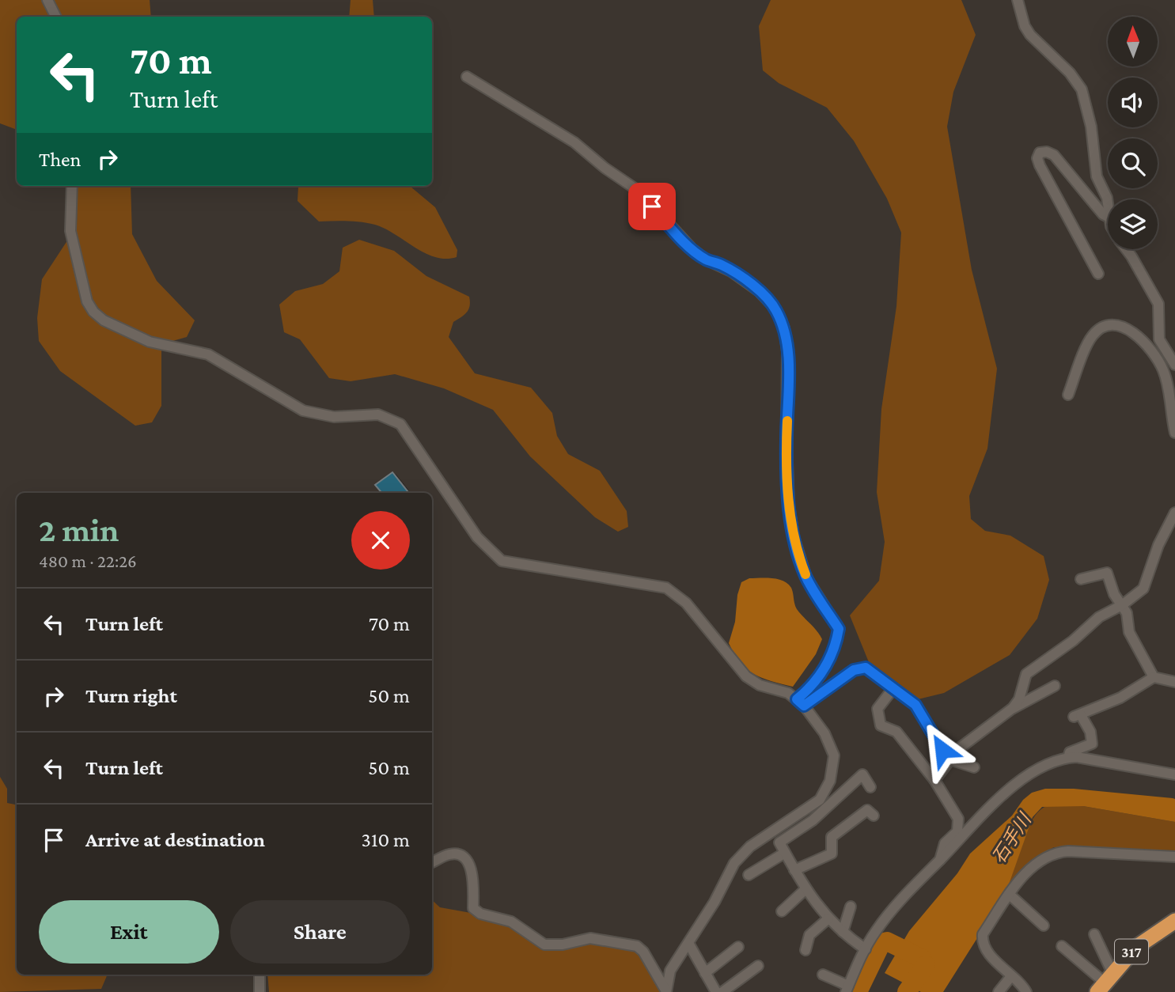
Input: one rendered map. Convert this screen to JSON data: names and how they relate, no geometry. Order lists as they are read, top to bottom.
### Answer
{
  "streets": {
    "highway": ["317"]
  },
  "water": ["石手川"],
  "north": "top",
  "page": {
    "turn": ["70 m", "Turn left"],
    "then": "Then",
    "heading": ["2 min", "480 m · 22:26"],
    "list": [
      {
        "name": "Turn left",
        "value": "70 m"
      },
      {
        "name": "Turn right",
        "value": "50 m"
      },
      {
        "name": "Turn left",
        "value": "50 m"
      },
      {
        "name": "Arrive at destination",
        "value": "310 m"
      }
    ],
    "buttons": ["Exit", "Share"]
  }
}
